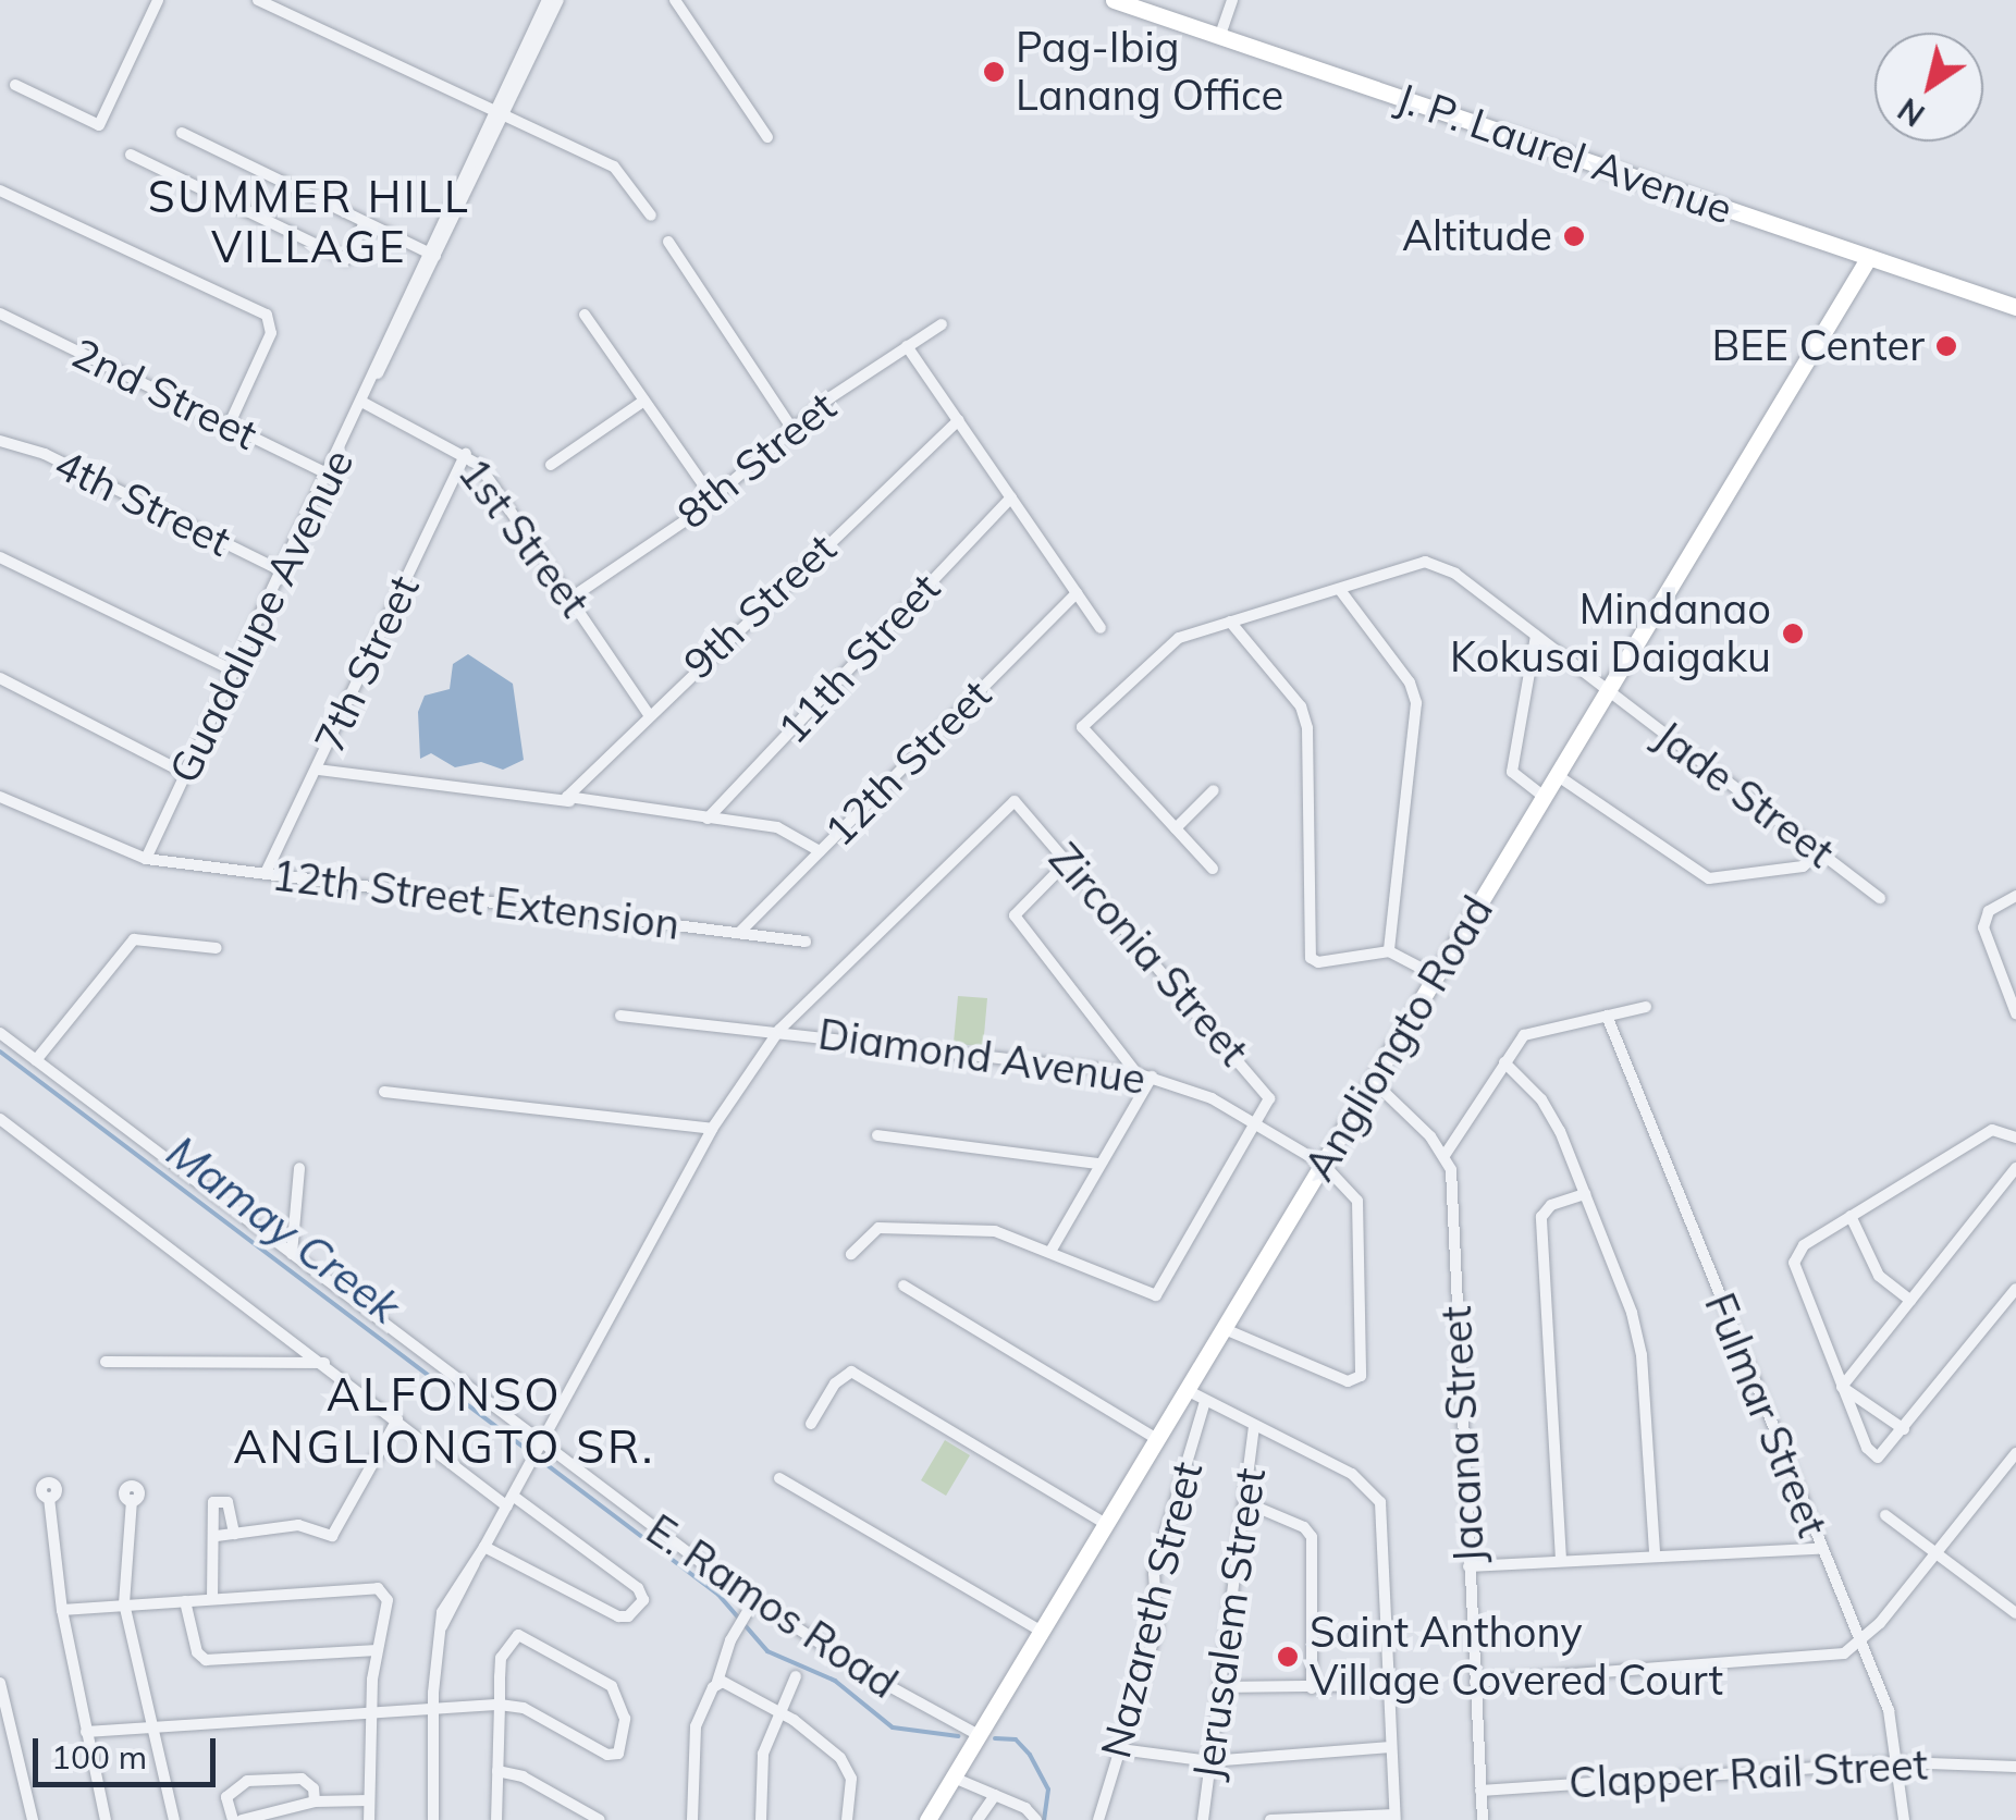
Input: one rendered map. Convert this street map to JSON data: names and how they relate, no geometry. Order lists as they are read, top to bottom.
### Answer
{
  "streets": {
    "main road": ["J. P. Laurel Avenue", "Angliongto Road"],
    "street": [
      "2nd Street",
      "8th Street",
      "4th Street",
      "1st Street",
      "9th Street",
      "Guadalupe Avenue",
      "11th Street",
      "7th Street",
      "12th Street",
      "Jade Street",
      "12th Street Extension",
      "Zirconia Street",
      "Diamond Avenue",
      "Fulmar Street",
      "Jacana Street",
      "E. Ramos Road",
      "Nazareth Street",
      "Jerusalem Street",
      "Clapper Rail Street"
    ]
  },
  "crossings": [
    ["J. P. Laurel Avenue", "Angliongto Road"],
    ["2nd Street", "Guadalupe Avenue"],
    ["8th Street", "1st Street"],
    ["4th Street", "Guadalupe Avenue"],
    ["1st Street", "9th Street"],
    ["1st Street", "Guadalupe Avenue"],
    ["1st Street", "7th Street"],
    ["Guadalupe Avenue", "12th Street Extension"],
    ["7th Street", "12th Street Extension"],
    ["12th Street", "12th Street Extension"],
    ["Jade Street", "Angliongto Road"],
    ["Zirconia Street", "Diamond Avenue"],
    ["Angliongto Road", "Diamond Avenue"],
    ["Angliongto Road", "E. Ramos Road"],
    ["Fulmar Street", "Clapper Rail Street"],
    ["Jacana Street", "Clapper Rail Street"]
  ],
  "districts": ["SUMMER HILL VILLAGE", "ALFONSO ANGLIONGTO SR."],
  "water": ["Mamay Creek"],
  "places": [
    "Pag-Ibig Lanang Office",
    "Altitude",
    "BEE Center",
    "Mindanao Kokusai Daigaku",
    "Saint Anthony Village Covered Court"
  ],
  "scale_bar": "100 m",
  "north": "bottom left"
}
